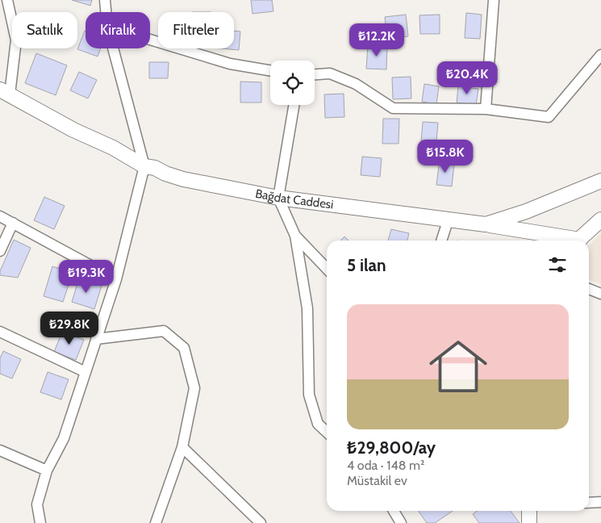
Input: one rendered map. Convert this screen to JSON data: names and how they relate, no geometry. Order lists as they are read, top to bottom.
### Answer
{
  "streets": {
    "street": ["Bağdat Caddesi"]
  },
  "page": {
    "chip": ["Satılık", "Kiralık", "Filtreler"],
    "price": [
      "₺12.2K",
      "₺20.4K",
      "₺15.8K",
      "₺19.3K",
      "₺29.8K"
    ],
    "heading": "5 ilan",
    "list": [
      {
        "name": "₺29,800/ay",
        "note": "4 oda · 148 m² · Müstakil ev"
      }
    ]
  }
}
